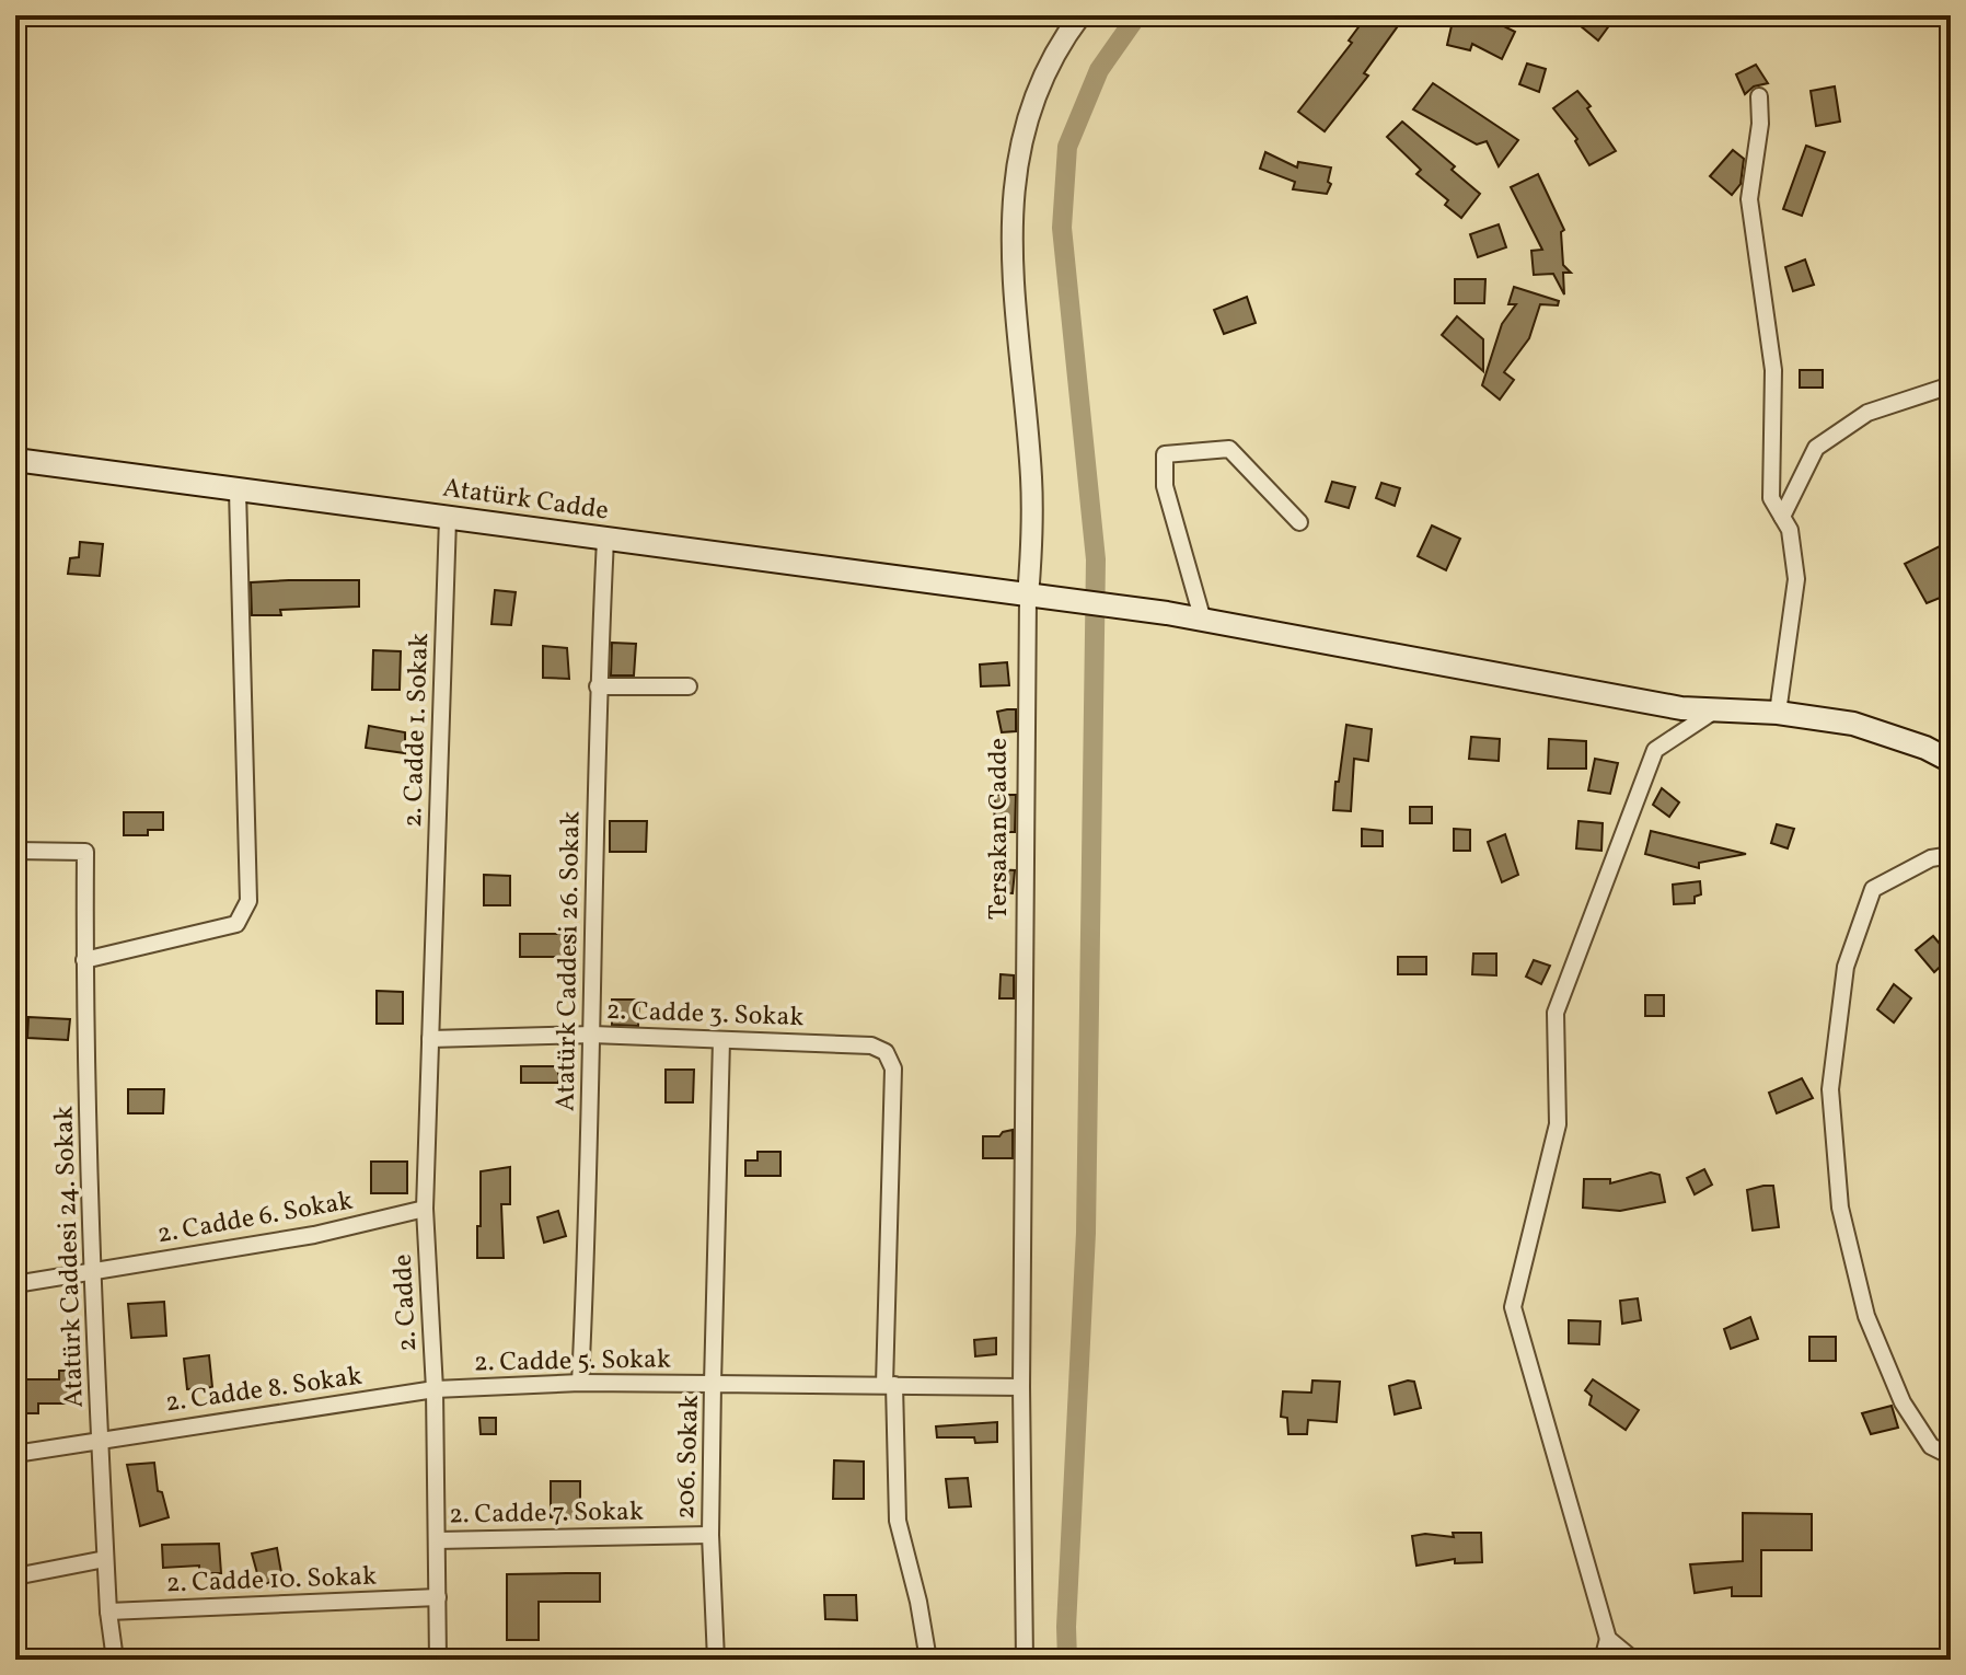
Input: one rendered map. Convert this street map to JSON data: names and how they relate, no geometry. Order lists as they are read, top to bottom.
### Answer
{
  "streets": {
    "main road": ["Atatürk Cadde"],
    "street": [
      "2. Cadde 1. Sokak",
      "Tersakan Cadde",
      "Atatürk Caddesi 26. Sokak",
      "2. Cadde 3. Sokak",
      "2. Cadde 6. Sokak",
      "Atatürk Caddesi 24. Sokak",
      "2. Cadde",
      "2. Cadde 5. Sokak",
      "2. Cadde 8. Sokak",
      "206. Sokak",
      "2. Cadde 7. Sokak",
      "2. Cadde 10. Sokak"
    ]
  },
  "crossings": [
    ["Atatürk Cadde", "2. Cadde 1. Sokak"],
    ["Atatürk Cadde", "Tersakan Cadde"],
    ["Atatürk Cadde", "Atatürk Caddesi 26. Sokak"],
    ["2. Cadde 1. Sokak", "2. Cadde"],
    ["Tersakan Cadde", "206. Sokak"],
    ["Atatürk Caddesi 26. Sokak", "2. Cadde 3. Sokak"],
    ["Atatürk Caddesi 26. Sokak", "2. Cadde 5. Sokak"],
    ["2. Cadde 3. Sokak", "2. Cadde"],
    ["2. Cadde 3. Sokak", "206. Sokak"],
    ["2. Cadde 6. Sokak", "Atatürk Caddesi 24. Sokak"],
    ["2. Cadde 6. Sokak", "2. Cadde"],
    ["Atatürk Caddesi 24. Sokak", "2. Cadde 8. Sokak"],
    ["Atatürk Caddesi 24. Sokak", "2. Cadde 10. Sokak"],
    ["2. Cadde", "2. Cadde 5. Sokak"],
    ["2. Cadde", "2. Cadde 8. Sokak"],
    ["2. Cadde", "2. Cadde 7. Sokak"],
    ["2. Cadde", "2. Cadde 10. Sokak"],
    ["2. Cadde 5. Sokak", "2. Cadde 8. Sokak"],
    ["2. Cadde 5. Sokak", "206. Sokak"],
    ["206. Sokak", "2. Cadde 7. Sokak"]
  ]
}
